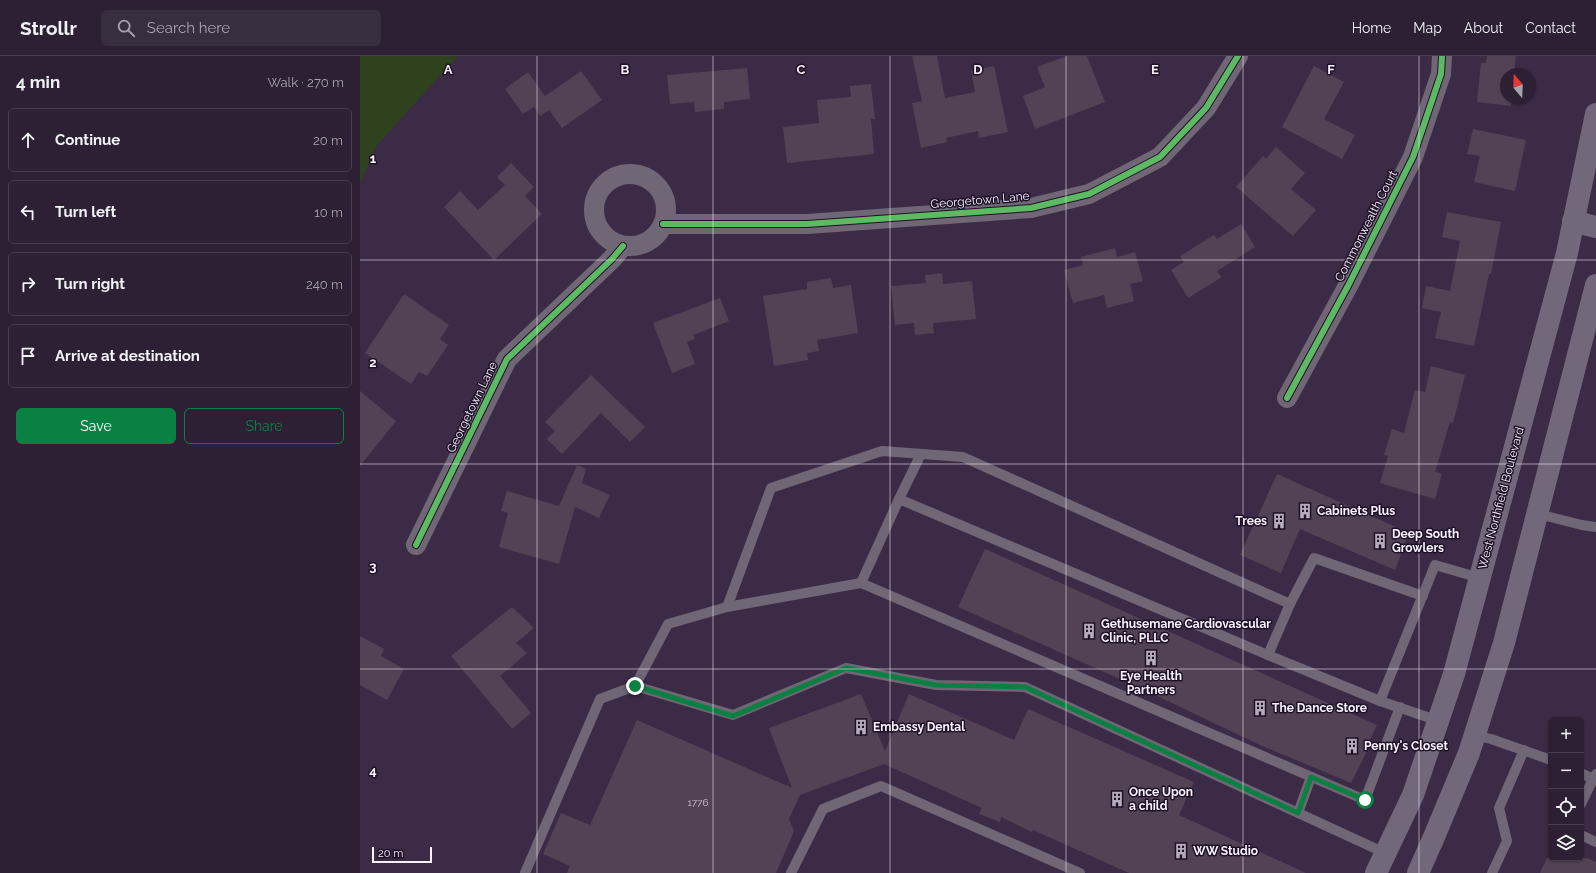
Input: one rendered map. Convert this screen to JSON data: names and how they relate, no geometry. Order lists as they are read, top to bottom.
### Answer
{
  "streets": {
    "main road": ["West Northfield Boulevard"],
    "street": ["Georgetown Lane", "Commonwealth Court"]
  },
  "places": {
    "building": [
      "Cabinets Plus",
      "Trees",
      "Deep South Growlers",
      "Gethusemane Cardiovascular Clinic, PLLC",
      "Eye Health Partners",
      "The Dance Store",
      "Embassy Dental",
      "Penny's Closet",
      "Once Upon a child",
      "WW Studio"
    ]
  },
  "house_numbers": ["1776"],
  "scale_bar": "20 m",
  "north": "top",
  "page": {
    "header": "Strollr",
    "search": "Search here",
    "nav": [
      "Home",
      "Map",
      "About",
      "Contact"
    ],
    "heading": ["4 min", "Walk · 270 m"],
    "list": [
      ["Continue", "20 m"],
      ["Turn left", "10 m"],
      ["Turn right", "240 m"],
      "Arrive at destination"
    ],
    "buttons": ["Save", "Share"],
    "map_buttons": ["+", "−"],
    "scale": "20 m"
  },
  "grid": {
    "columns": [
      "A",
      "B",
      "C",
      "D",
      "E",
      "F"
    ],
    "rows": [
      "1",
      "2",
      "3",
      "4"
    ]
  }
}
